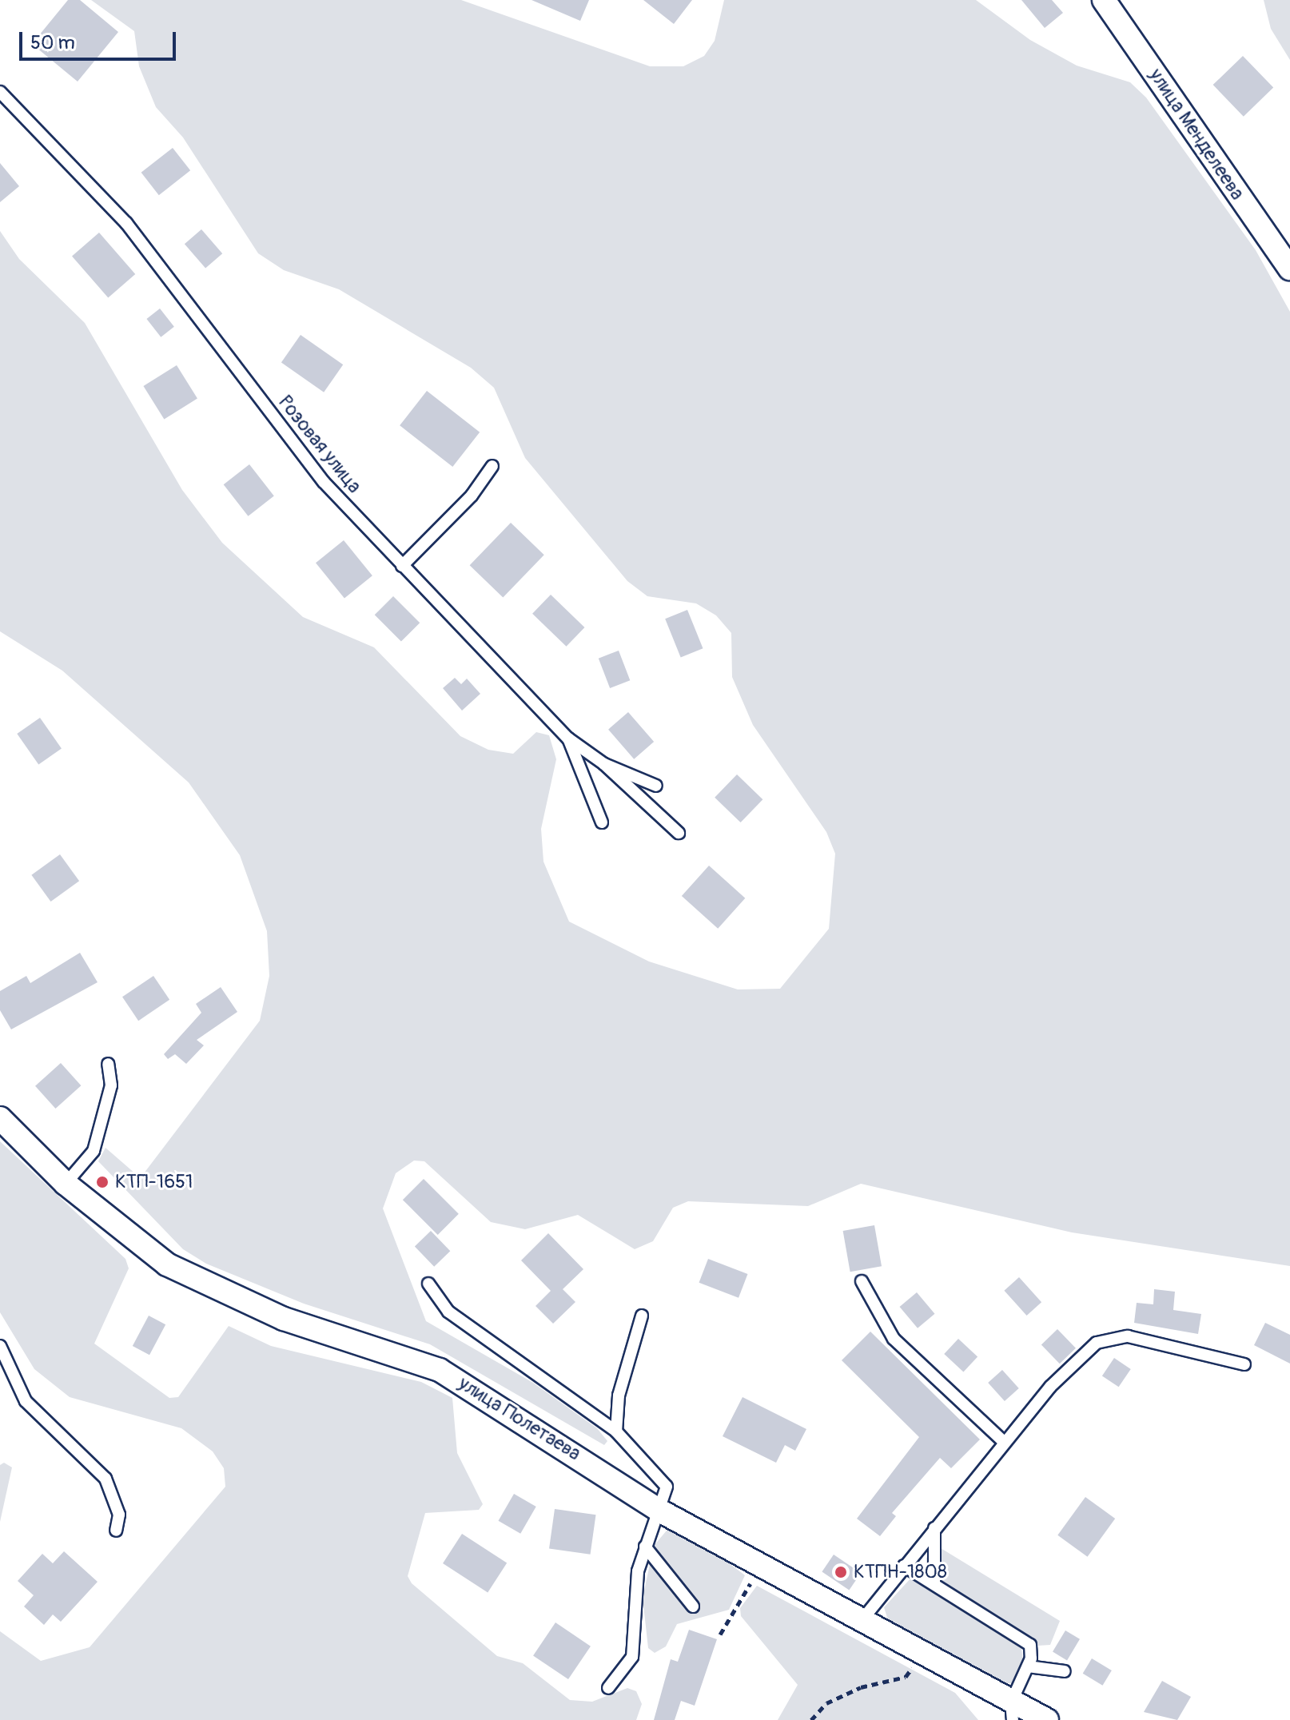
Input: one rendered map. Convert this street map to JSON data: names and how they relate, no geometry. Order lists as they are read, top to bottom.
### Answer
{
  "streets": {
    "street": ["улица Менделеева", "улица Полетаева"],
    "lane": ["Розовая улица"]
  },
  "places": ["КТП-1651", "КТПН-1808"],
  "scale_bar": "50 m"
}
